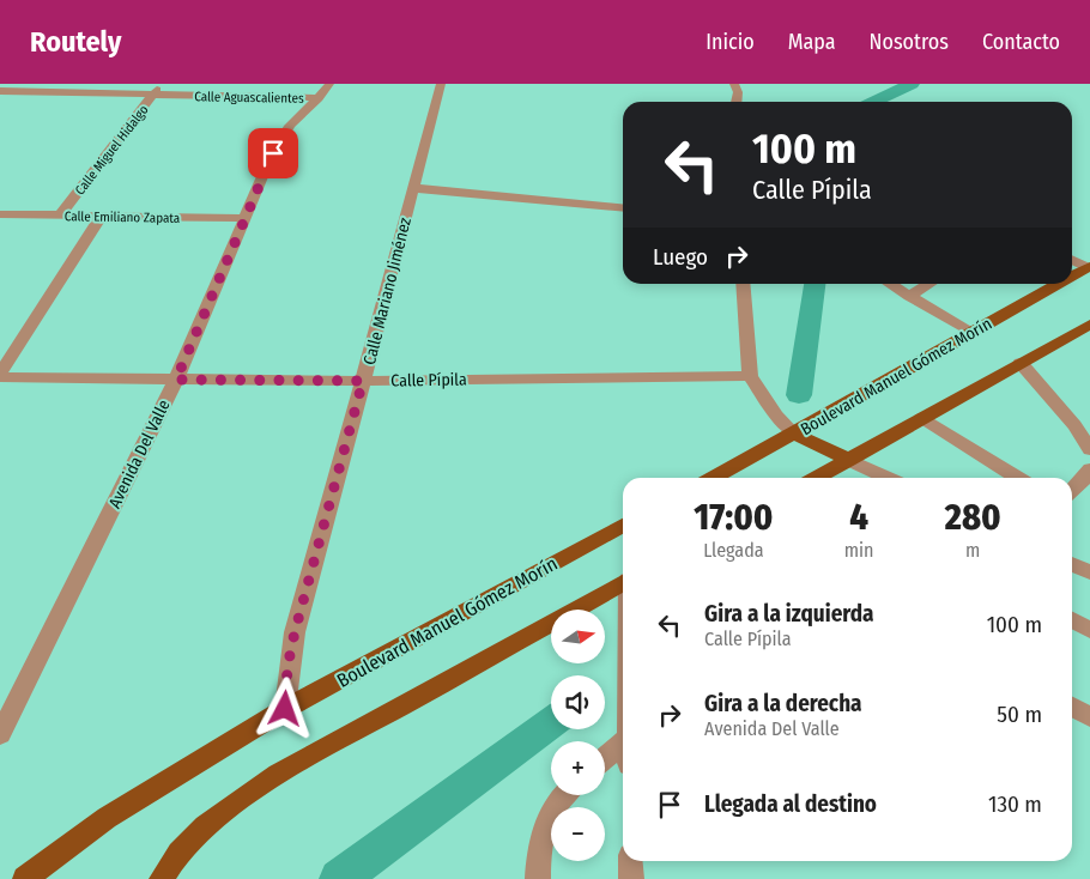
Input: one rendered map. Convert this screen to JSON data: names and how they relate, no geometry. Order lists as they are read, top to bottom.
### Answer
{
  "streets": {
    "main road": ["Boulevard Manuel Gómez Morín"],
    "street": [
      "Calle Aguascalientes",
      "Calle Miguel Hidalgo",
      "Calle Emiliano Zapata",
      "Calle Mariano Jiménez",
      "Calle Pípila",
      "Avenida Del Valle"
    ]
  },
  "crossings": [
    ["Calle Aguascalientes", "Calle Miguel Hidalgo"],
    ["Calle Aguascalientes", "Avenida Del Valle"],
    ["Calle Miguel Hidalgo", "Calle Emiliano Zapata"],
    ["Calle Emiliano Zapata", "Avenida Del Valle"],
    ["Calle Mariano Jiménez", "Boulevard Manuel Gómez Morín"],
    ["Calle Mariano Jiménez", "Calle Pípila"],
    ["Calle Pípila", "Avenida Del Valle"]
  ],
  "north": "right",
  "page": {
    "header": "Routely",
    "nav": [
      "Inicio",
      "Mapa",
      "Nosotros",
      "Contacto"
    ],
    "turn": ["100 m", "Calle Pípila"],
    "then": "Luego",
    "eta": [
      "17:00",
      "Llegada",
      "4",
      "min",
      "280",
      "m"
    ],
    "list": [
      {
        "name": "Gira a la izquierda",
        "note": "Calle Pípila",
        "value": "100 m"
      },
      {
        "name": "Gira a la derecha",
        "note": "Avenida Del Valle",
        "value": "50 m"
      },
      {
        "name": "Llegada al destino",
        "value": "130 m"
      }
    ],
    "map_buttons": ["+", "−"]
  }
}
